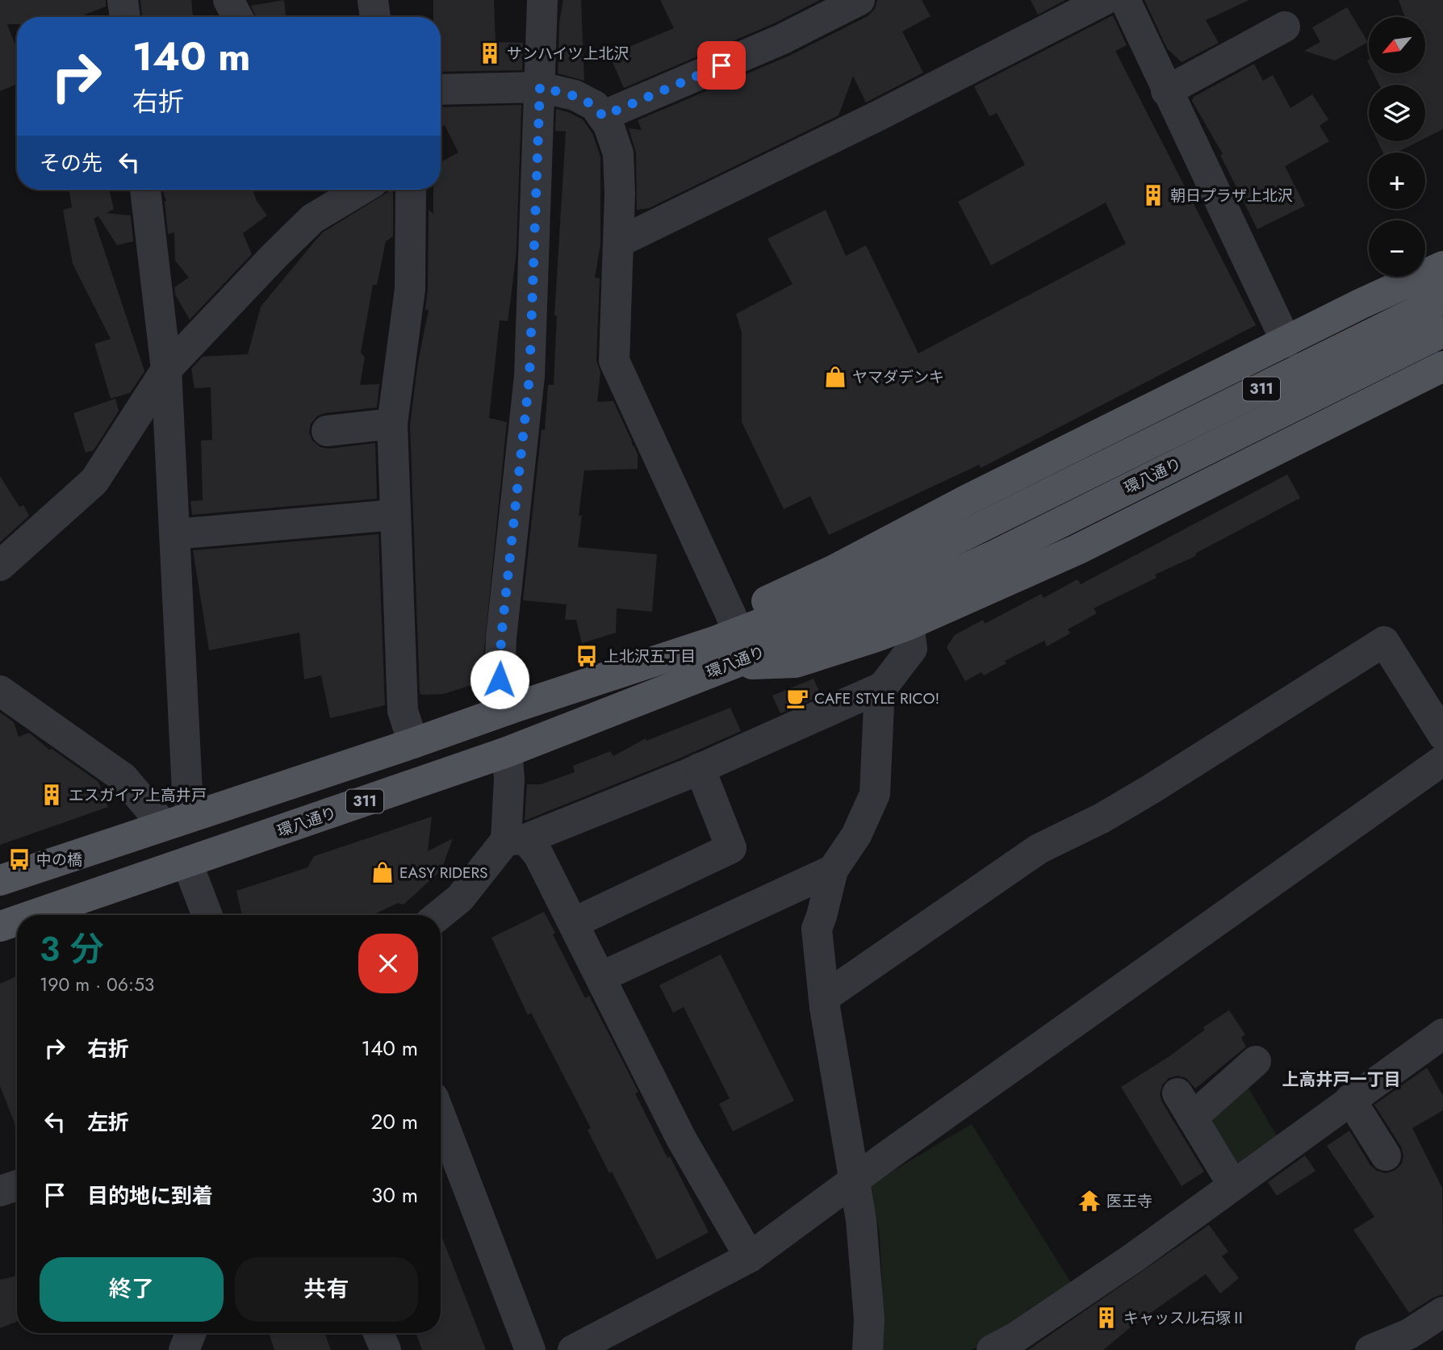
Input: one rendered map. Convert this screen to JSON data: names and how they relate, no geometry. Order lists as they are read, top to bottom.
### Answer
{
  "streets": {
    "main road": ["311", "環八通り"]
  },
  "districts": ["上高井戸一丁目"],
  "places": {
    "building": [
      "サンハイツ上北沢",
      "朝日プラザ上北沢",
      "エスガイア上高井戸",
      "キャッスル石塚Ⅱ"
    ],
    "shop": ["ヤマダデンキ", "EASY RIDERS"],
    "bus stop": ["上北沢五丁目", "中の橋"],
    "cafe": ["CAFE STYLE RICO!"],
    "temple": ["医王寺"]
  },
  "north": "bottom left",
  "page": {
    "map_buttons": ["+", "−"],
    "turn": ["140 m", "右折"],
    "then": "その先",
    "heading": ["3 分", "190 m · 06:53"],
    "list": [
      {
        "name": "右折",
        "value": "140 m"
      },
      {
        "name": "左折",
        "value": "20 m"
      },
      {
        "name": "目的地に到着",
        "value": "30 m"
      }
    ],
    "buttons": ["終了", "共有"]
  }
}
